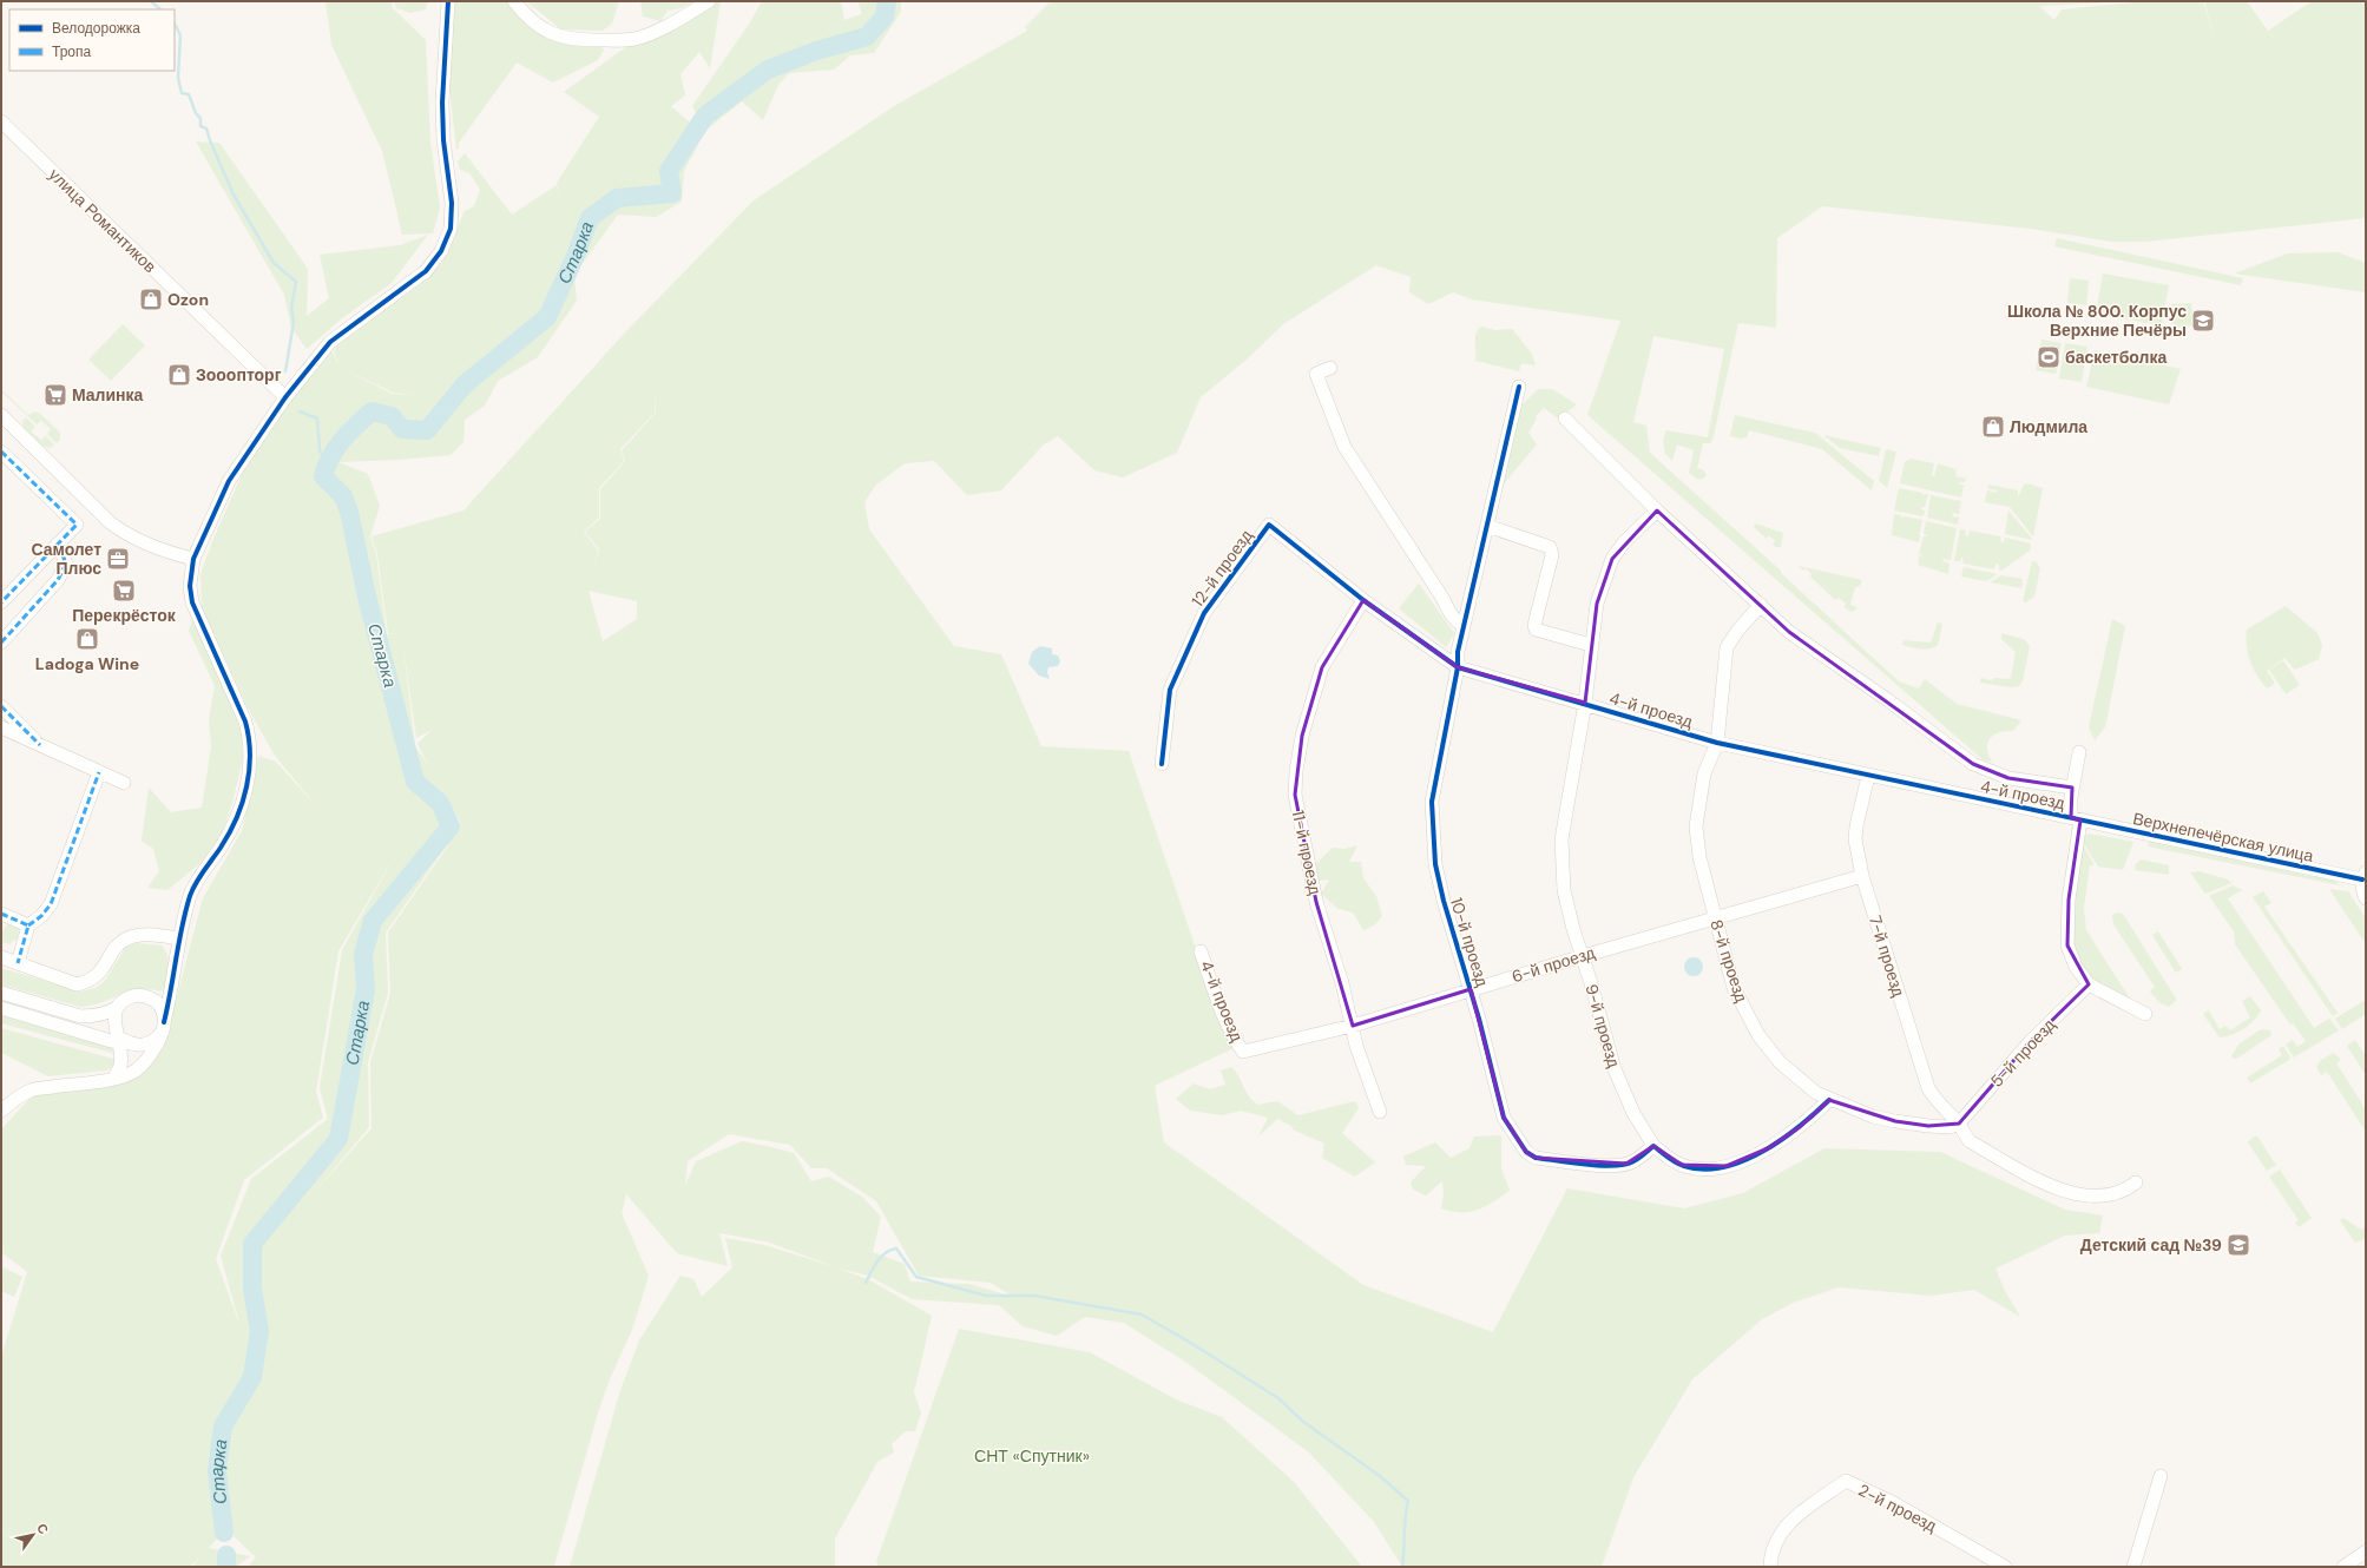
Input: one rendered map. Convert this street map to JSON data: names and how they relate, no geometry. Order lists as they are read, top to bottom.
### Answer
{
  "streets": {
    "street": [
      "улица Романтиков",
      "12-й проезд",
      "4-й проезд",
      "Верхнепечёрская улица",
      "11-й проезд",
      "10-й проезд",
      "7-й проезд",
      "8-й проезд",
      "6-й проезд",
      "9-й проезд",
      "5-й проезд",
      "2-й проезд"
    ]
  },
  "crossings": [
    ["12-й проезд", "4-й проезд"],
    ["4-й проезд", "Верхнепечёрская улица"],
    ["4-й проезд", "11-й проезд"],
    ["4-й проезд", "10-й проезд"],
    ["4-й проезд", "7-й проезд"],
    ["4-й проезд", "8-й проезд"],
    ["4-й проезд", "6-й проезд"],
    ["4-й проезд", "9-й проезд"],
    ["4-й проезд", "5-й проезд"],
    ["11-й проезд", "6-й проезд"],
    ["10-й проезд", "6-й проезд"],
    ["10-й проезд", "9-й проезд"],
    ["7-й проезд", "8-й проезд"],
    ["7-й проезд", "6-й проезд"],
    ["7-й проезд", "5-й проезд"],
    ["8-й проезд", "6-й проезд"],
    ["8-й проезд", "5-й проезд"],
    ["6-й проезд", "9-й проезд"]
  ],
  "water": ["Старка"],
  "parks": ["СНТ «Спутник»"],
  "places": {
    "shop": [
      "Ozon",
      "Зооопторг",
      "Людмила",
      "Ladoga Wine"
    ],
    "school or university": ["Школа № 800. Корпус Верхние Печёры", "Детский сад №39"],
    "sports": ["баскетболка"],
    "supermarket": ["Малинка", "Перекрёсток"],
    "office": ["Самолет Плюс"]
  },
  "legend": ["Велодорожка", "Тропа"],
  "north": "top right"
}
